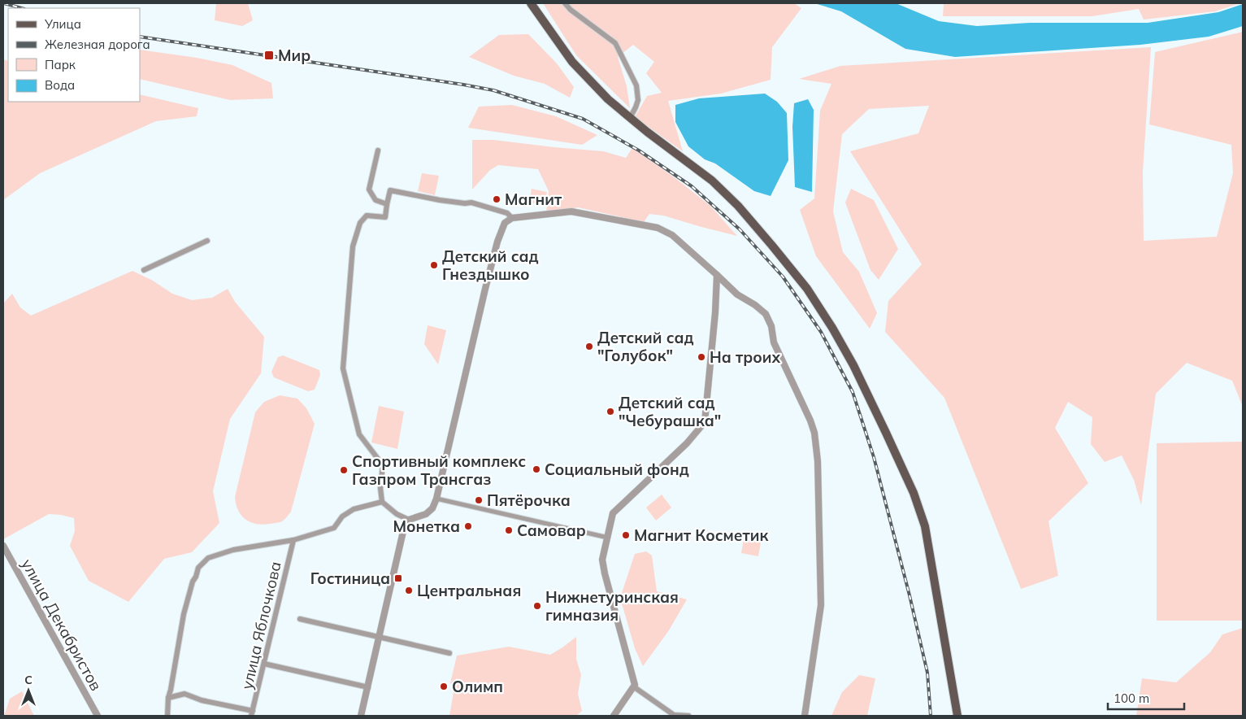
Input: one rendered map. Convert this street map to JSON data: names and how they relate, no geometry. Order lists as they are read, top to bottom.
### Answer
{
  "streets": {
    "street": ["улица Декабристов", "улица Яблочкова"]
  },
  "places": {
    "transit": ["Мир", "Гостиница"],
    "other": [
      "Магнит",
      "Детский сад Гнездышко",
      "Детский сад \"Голубок\"",
      "На троих",
      "Детский сад \"Чебурашка\"",
      "Социальный фонд",
      "Спортивный комплекс Газпром Трансгаз",
      "Пятёрочка",
      "Монетка",
      "Самовар",
      "Магнит Косметик",
      "Центральная",
      "Нижнетуринская гимназия",
      "Олимп"
    ]
  },
  "legend": [
    "Улица",
    "Железная дорога",
    "Парк",
    "Вода"
  ],
  "scale_bar": "100 m",
  "north": "top"
}
